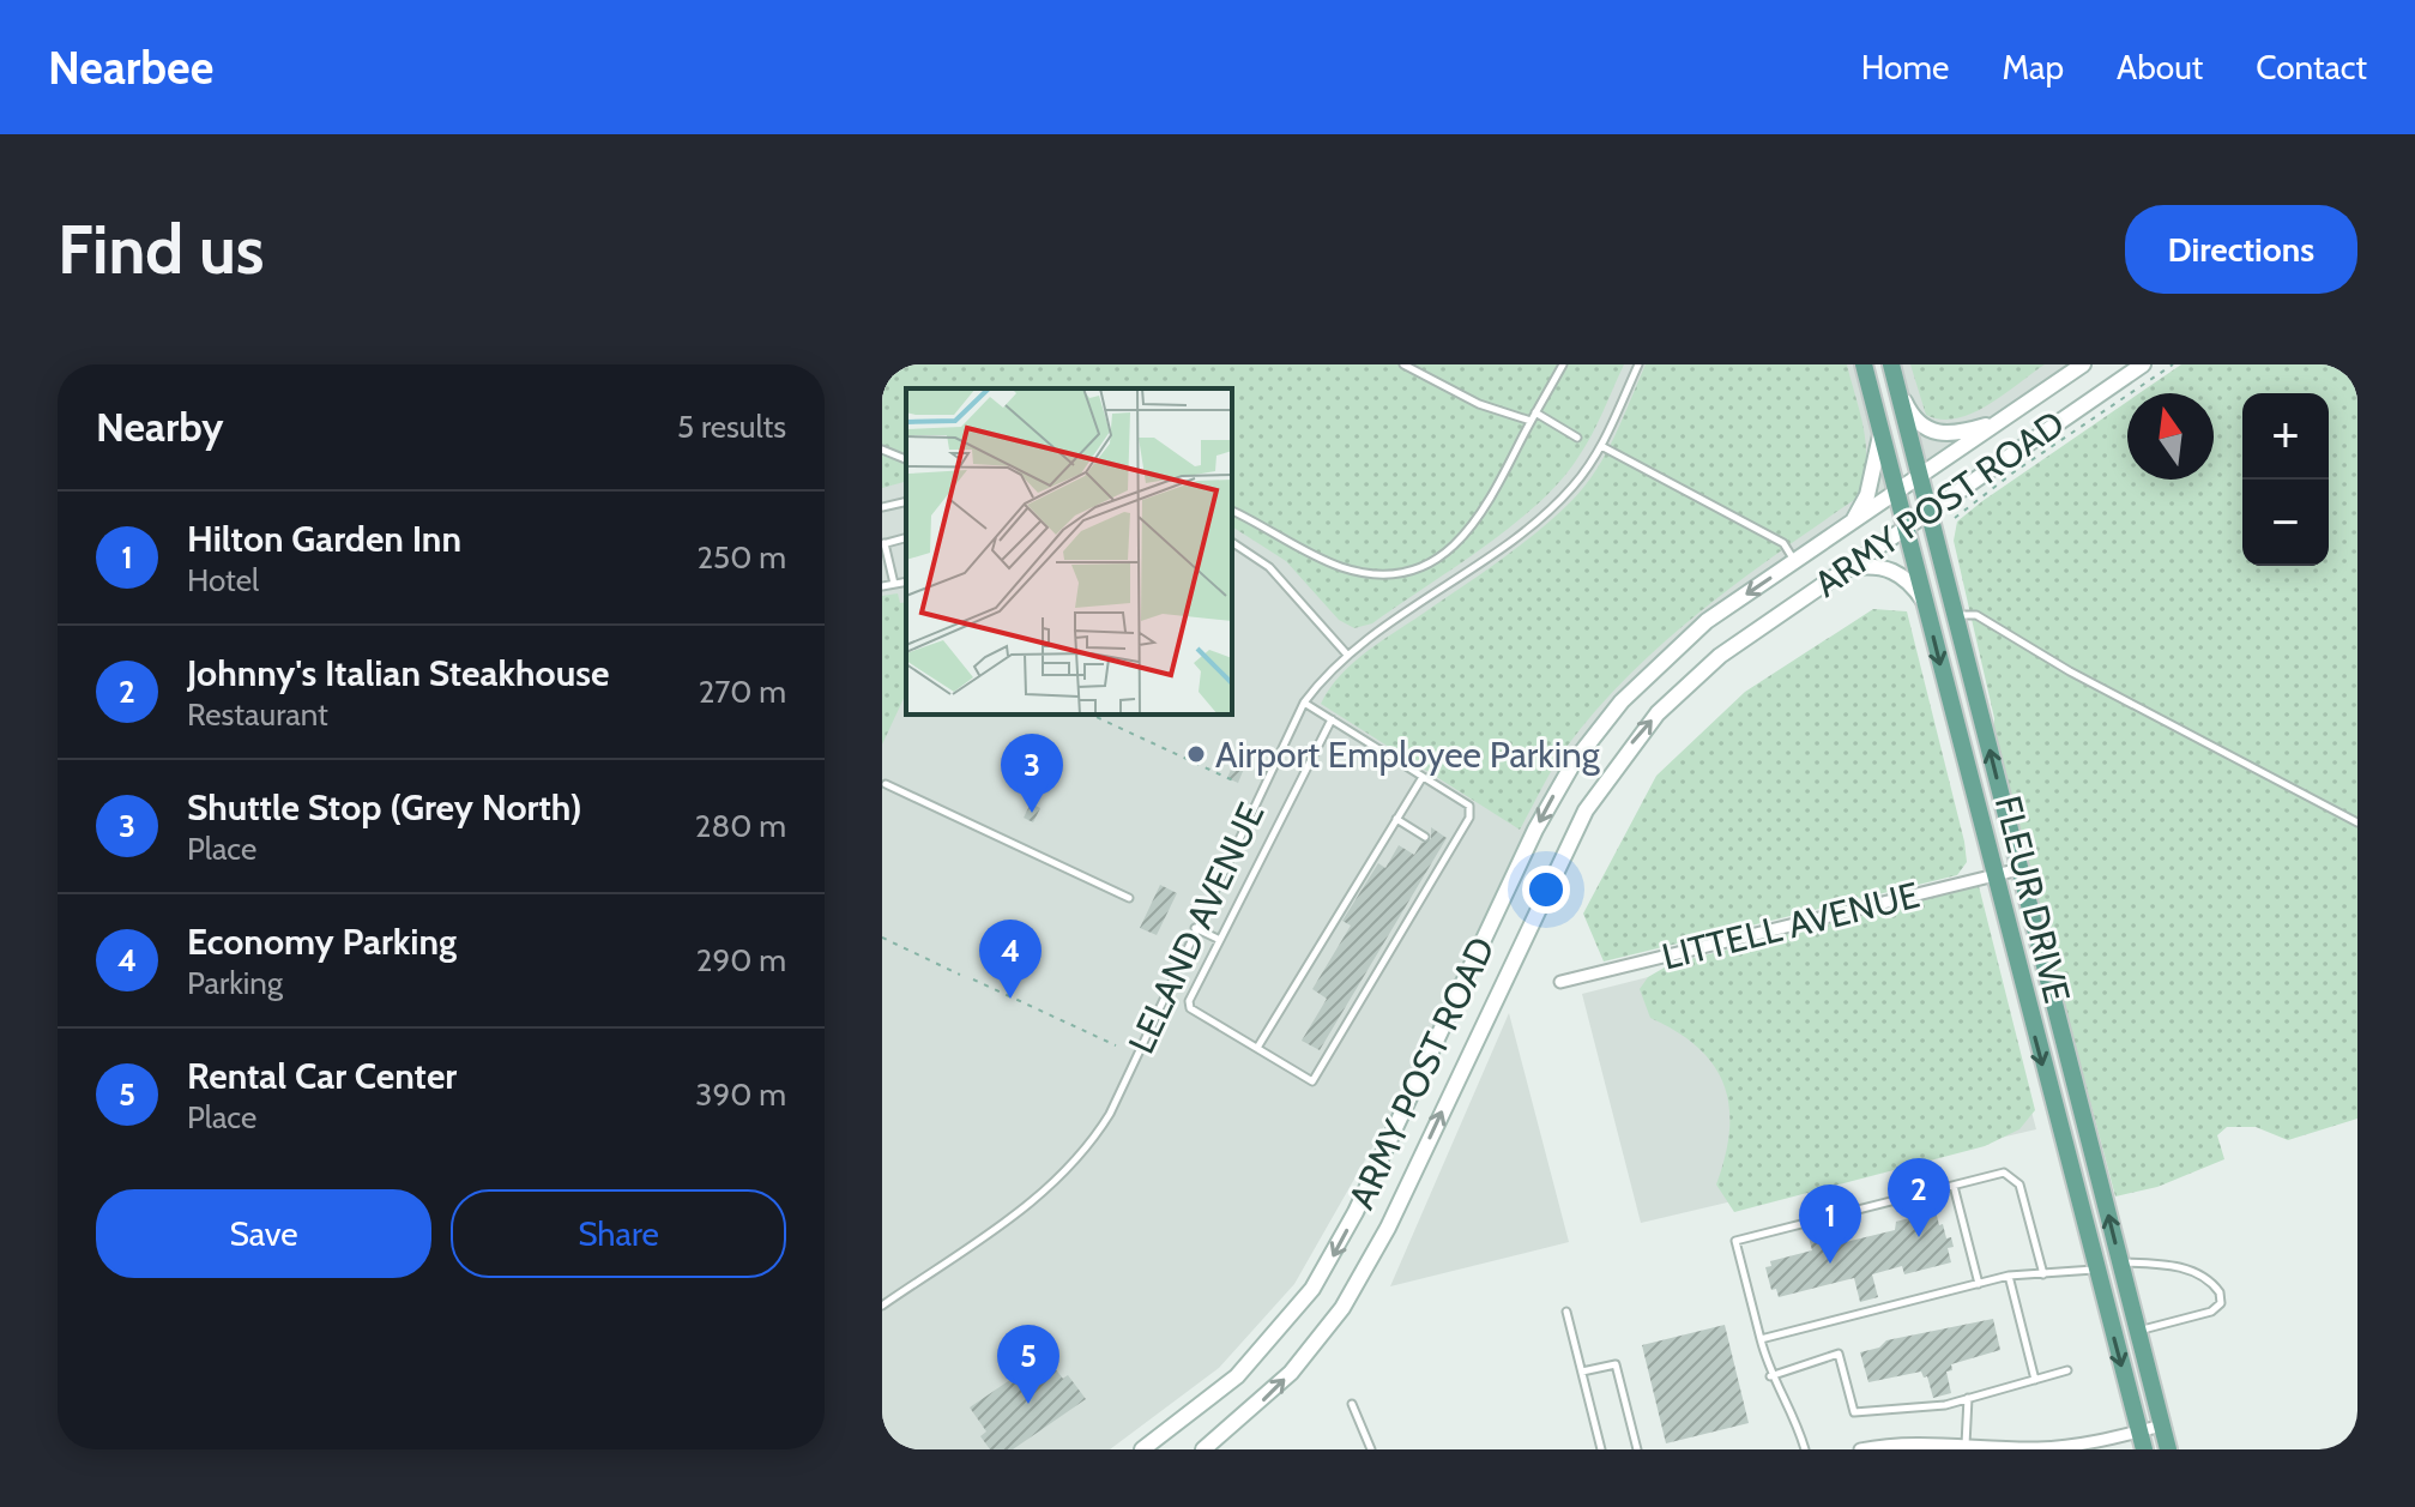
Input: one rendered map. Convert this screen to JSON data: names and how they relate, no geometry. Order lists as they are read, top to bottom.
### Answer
{
  "streets": {
    "main road": ["ARMY POST ROAD", "FLEUR DRIVE"],
    "street": ["LITTELL AVENUE"],
    "lane": ["LELAND AVENUE"]
  },
  "crossings": [
    ["ARMY POST ROAD", "FLEUR DRIVE"],
    ["FLEUR DRIVE", "LITTELL AVENUE"]
  ],
  "places": ["Airport Employee Parking"],
  "north": "top",
  "page": {
    "header": "Nearbee",
    "nav": [
      "Home",
      "Map",
      "About",
      "Contact"
    ],
    "buttons": [
      "Directions",
      ["Save", "Share"]
    ],
    "title": "Find us",
    "heading": ["Nearby", "5 results"],
    "map_buttons": ["+", "−"],
    "list": [
      {
        "mark": "1",
        "name": "Hilton Garden Inn",
        "note": "Hotel",
        "value": "250 m"
      },
      {
        "mark": "2",
        "name": "Johnny's Italian Steakhouse",
        "note": "Restaurant",
        "value": "270 m"
      },
      {
        "mark": "3",
        "name": "Shuttle Stop (Grey North)",
        "note": "Place",
        "value": "280 m"
      },
      {
        "mark": "4",
        "name": "Economy Parking",
        "note": "Parking",
        "value": "290 m"
      },
      {
        "mark": "5",
        "name": "Rental Car Center",
        "note": "Place",
        "value": "390 m"
      }
    ],
    "pins": [
      "3",
      "4",
      "2",
      "1",
      "5"
    ]
  }
}
